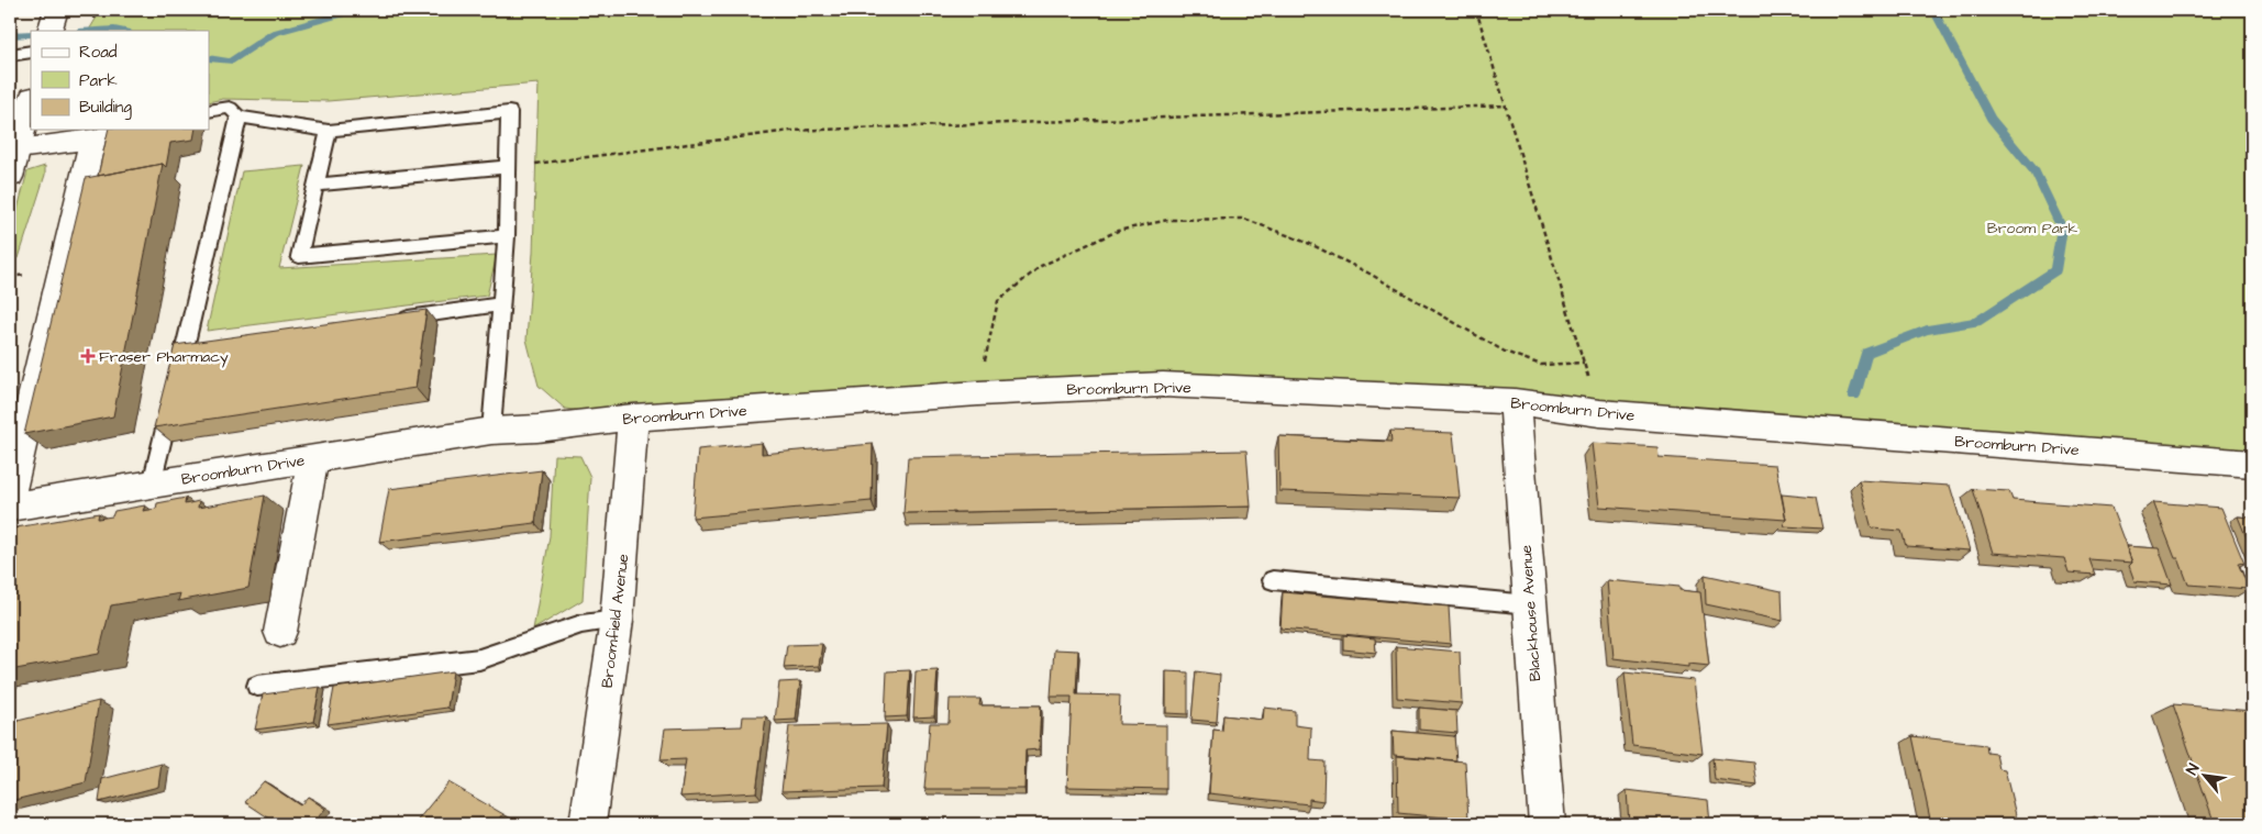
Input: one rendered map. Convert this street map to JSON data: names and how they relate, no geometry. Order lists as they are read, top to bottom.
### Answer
{
  "streets": {
    "street": ["Broomburn Drive", "Blackhouse Avenue", "Broomfield Avenue"]
  },
  "crossings": [
    ["Broomburn Drive", "Blackhouse Avenue"],
    ["Broomburn Drive", "Broomfield Avenue"]
  ],
  "parks": ["Broom Park"],
  "places": {
    "health": ["Fraser Pharmacy"]
  },
  "legend": ["Road", "Park", "Building"],
  "north": "top left"
}
